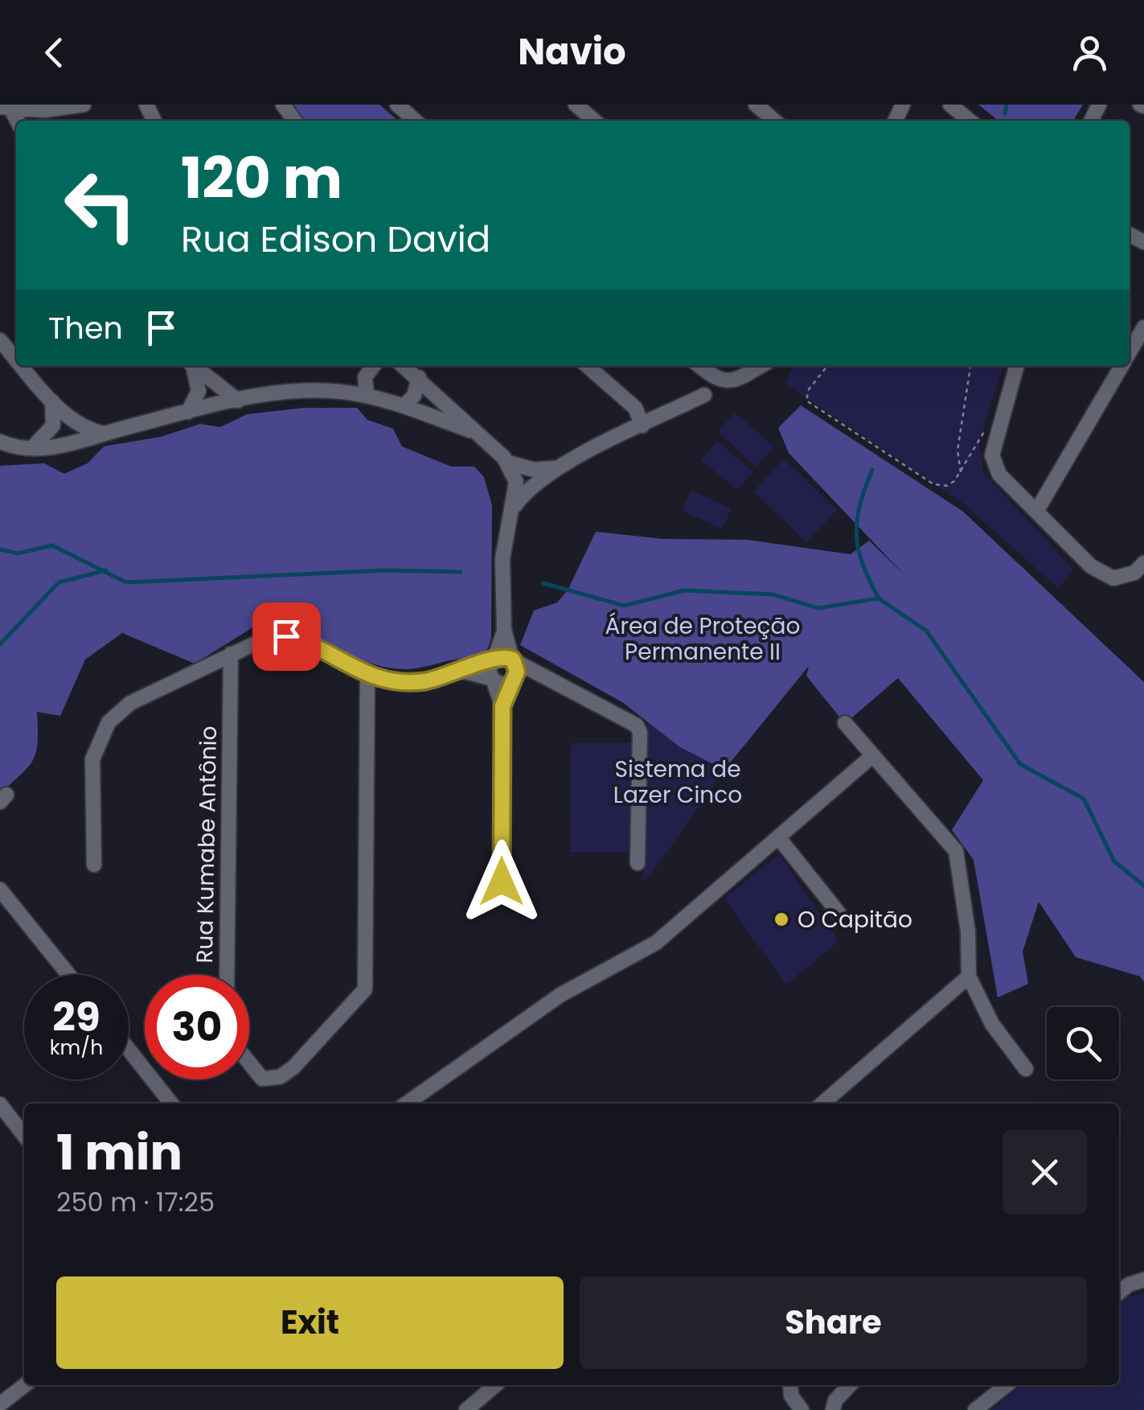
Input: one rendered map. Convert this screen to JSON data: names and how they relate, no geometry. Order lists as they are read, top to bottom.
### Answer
{
  "streets": {
    "street": ["Rua Kumabe Antônio"]
  },
  "parks": ["Área de Proteção Permanente II", "Sistema de Lazer Cinco"],
  "places": ["O Capitão"],
  "page": {
    "header": "Navio",
    "turn": ["120 m", "Rua Edison David"],
    "then": "Then",
    "speed": "29 km/h",
    "limit": "30",
    "heading": ["1 min", "250 m · 17:25"],
    "buttons": ["Exit", "Share"]
  }
}
